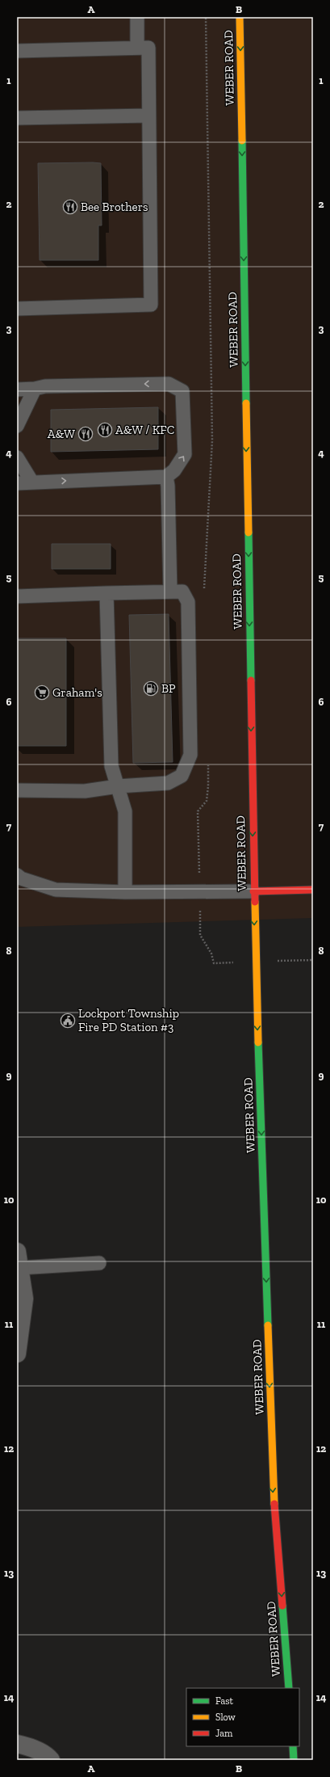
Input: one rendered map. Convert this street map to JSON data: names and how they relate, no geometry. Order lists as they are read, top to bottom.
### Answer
{
  "streets": {
    "main road": ["WEBER ROAD"]
  },
  "one_way": ["WEBER ROAD"],
  "places": {
    "restaurant": ["Bee Brothers", "A&W / KFC", "A&W"],
    "fuel station": ["BP"],
    "supermarket": ["Graham's"],
    "public building": ["Lockport Township Fire PD Station #3"]
  },
  "legend": ["Fast", "Slow", "Jam"],
  "grid": {
    "columns": ["A", "B"],
    "rows": [
      "1",
      "2",
      "3",
      "4",
      "5",
      "6",
      "7",
      "8",
      "9",
      "10",
      "11",
      "12",
      "13",
      "14"
    ]
  }
}
